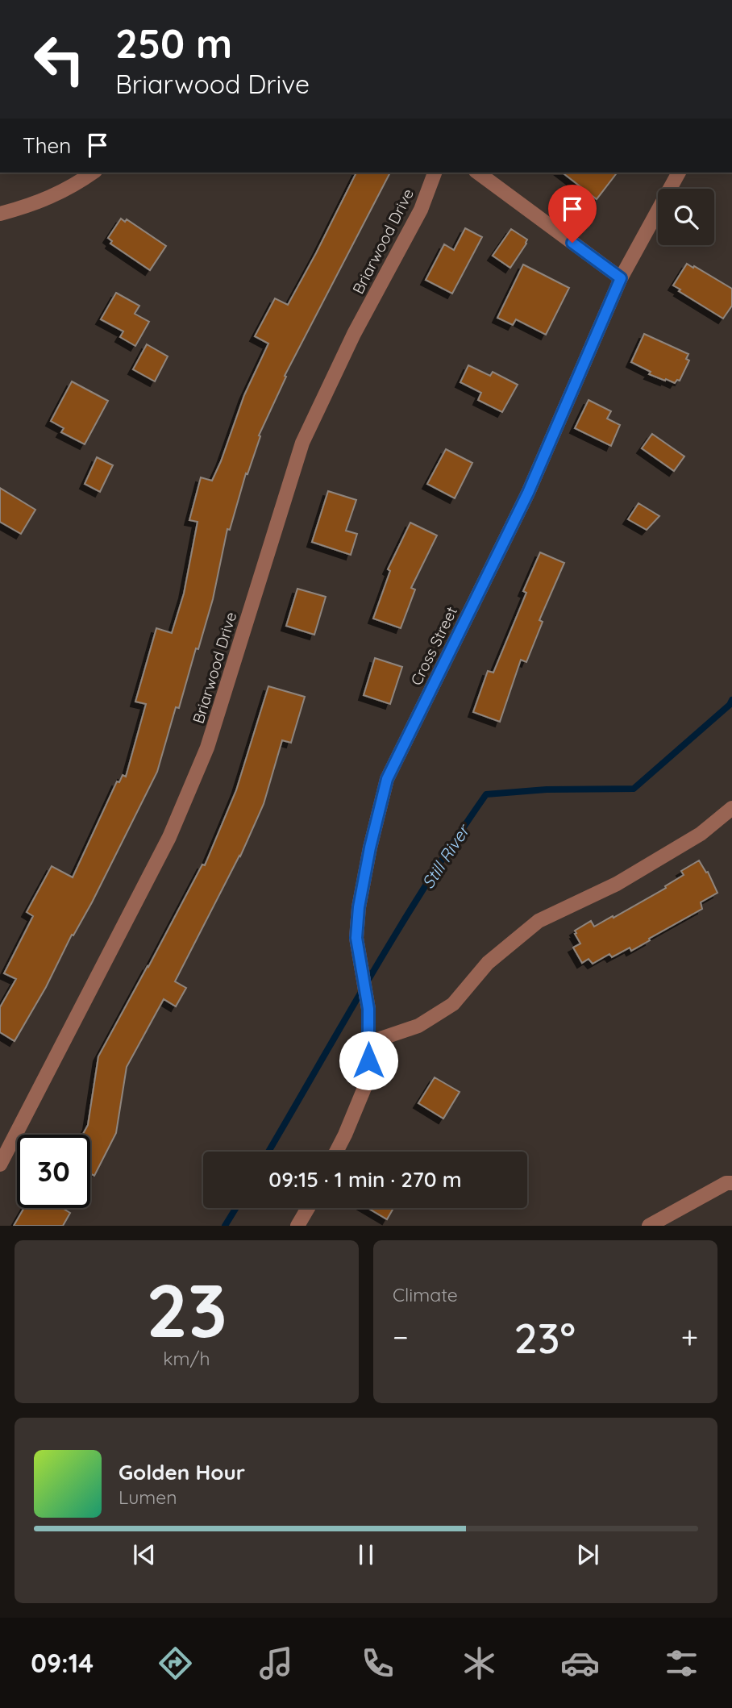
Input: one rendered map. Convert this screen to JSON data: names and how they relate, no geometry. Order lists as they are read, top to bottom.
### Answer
{
  "streets": {
    "street": ["Briarwood Drive", "Cross Street"]
  },
  "water": ["Still River"],
  "page": {
    "turn": ["250 m", "Briarwood Drive"],
    "then": "Then",
    "limit": "30",
    "trip": "09:15 · 1 min · 270 m",
    "tile": [
      ["23", "km/h"],
      "Climate"
    ],
    "heat": ["−", "23°", "+"],
    "song": ["Golden Hour", "Lumen"],
    "tabs": "09:14"
  }
}
